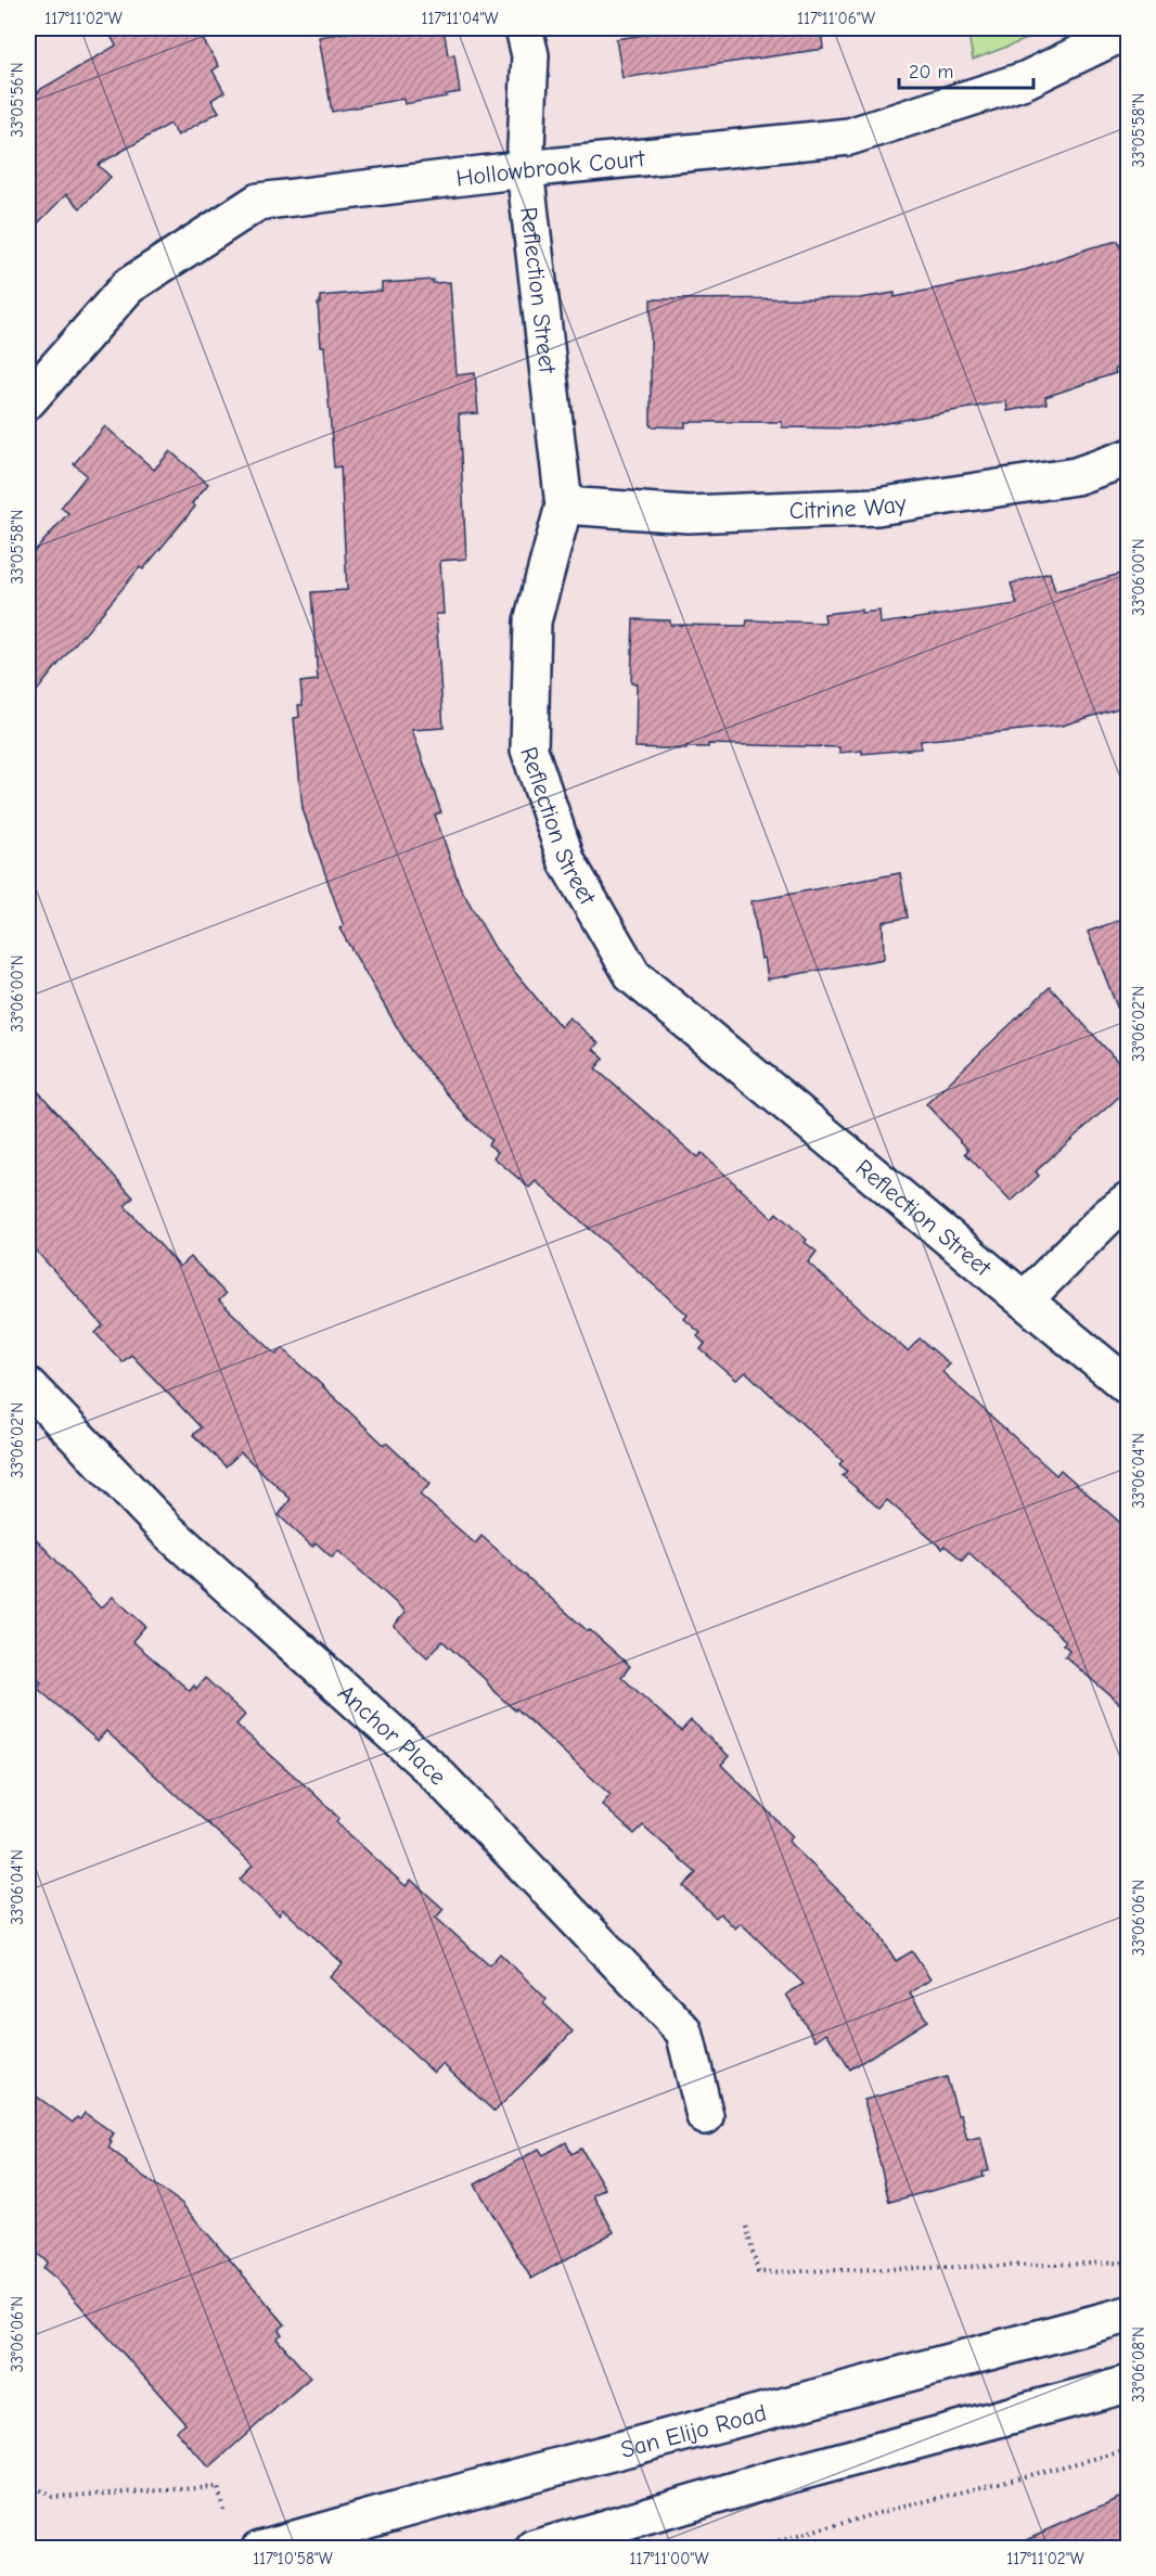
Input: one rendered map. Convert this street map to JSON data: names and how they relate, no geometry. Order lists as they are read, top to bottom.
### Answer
{
  "streets": {
    "street": [
      "Hollowbrook Court",
      "Reflection Street",
      "Citrine Way",
      "Anchor Place",
      "San Elijo Road"
    ]
  },
  "crossings": [
    ["Hollowbrook Court", "Reflection Street"],
    ["Reflection Street", "Citrine Way"]
  ],
  "scale_bar": "20 m",
  "coordinates": [
    "117°11'02\"W",
    "117°11'04\"W",
    "117°11'06\"W",
    "33°05'56\"N",
    "33°05'58\"N",
    "33°06'00\"N",
    "33°06'02\"N",
    "33°06'04\"N",
    "33°06'06\"N",
    "33°06'08\"N",
    "117°10'58\"W",
    "117°11'00\"W"
  ]
}
